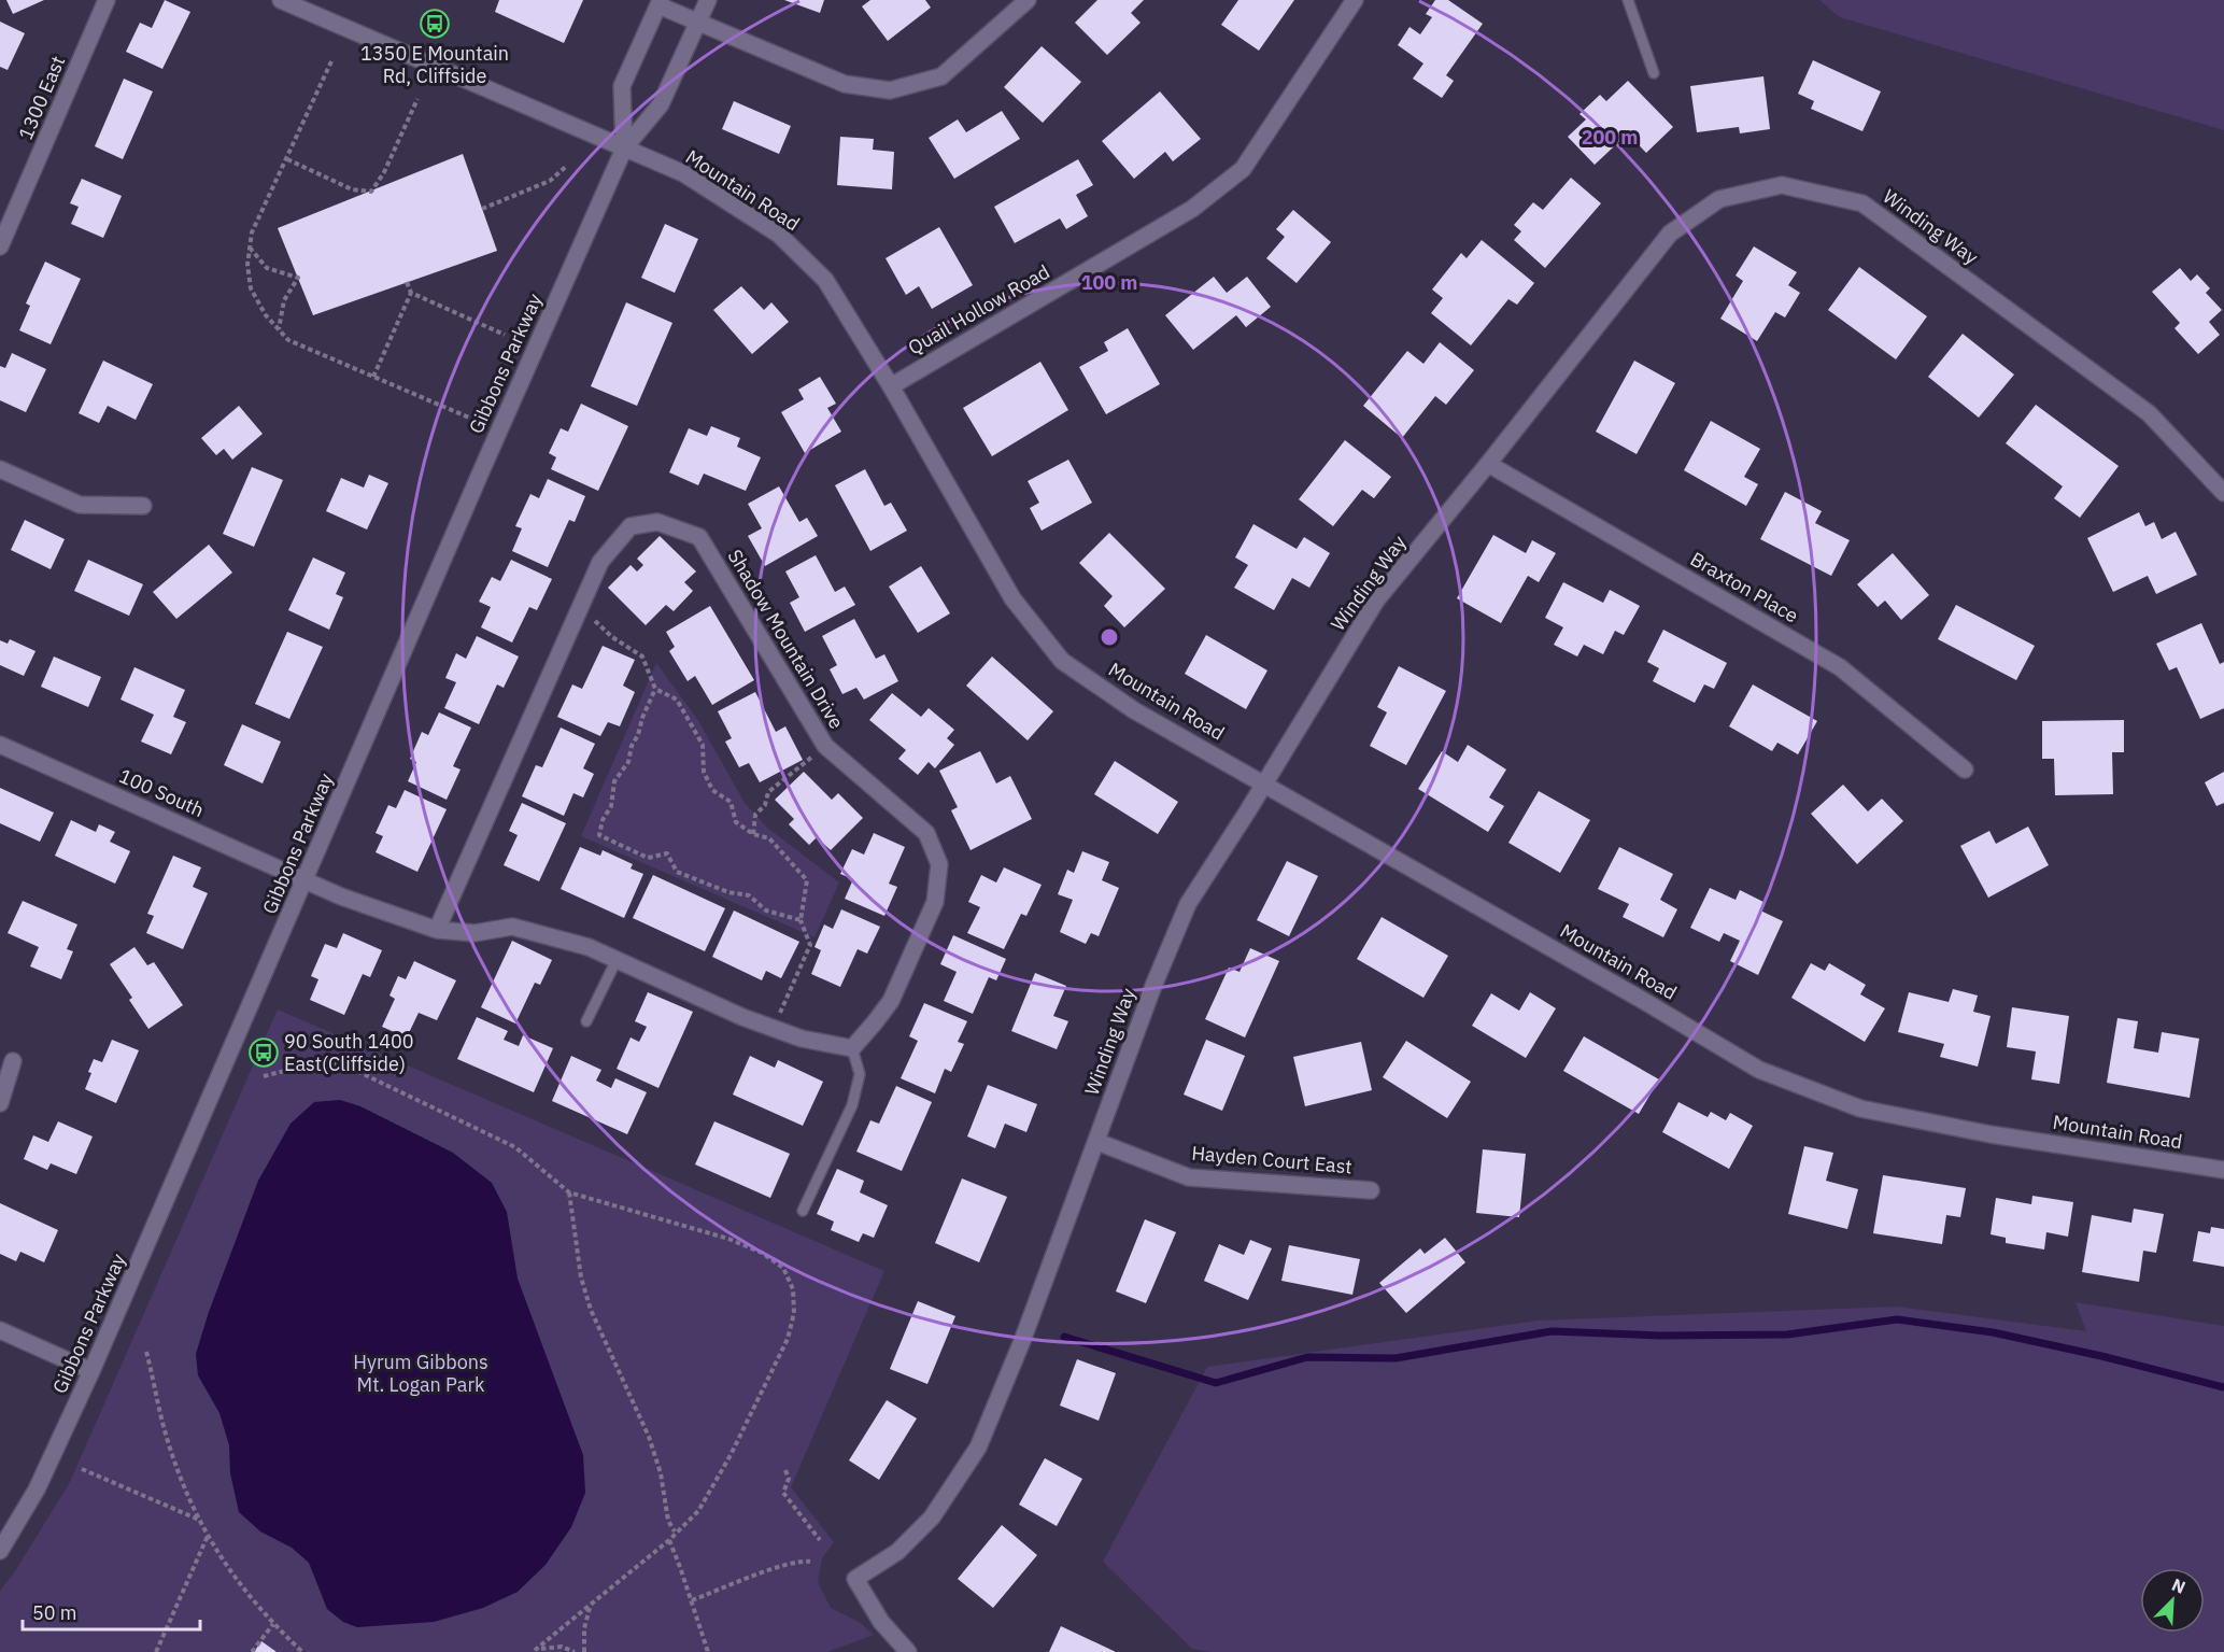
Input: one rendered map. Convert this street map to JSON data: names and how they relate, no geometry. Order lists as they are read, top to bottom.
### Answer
{
  "streets": {
    "street": [
      "1300 East",
      "Mountain Road",
      "Winding Way",
      "Quail Hollow Road",
      "Gibbons Parkway",
      "Braxton Place",
      "Shadow Mountain Drive",
      "100 South",
      "Hayden Court East"
    ]
  },
  "crossings": [
    ["Mountain Road", "Winding Way"],
    ["Mountain Road", "Quail Hollow Road"],
    ["Mountain Road", "Gibbons Parkway"],
    ["Winding Way", "Braxton Place"],
    ["Winding Way", "Hayden Court East"],
    ["Gibbons Parkway", "100 South"]
  ],
  "parks": ["Hyrum Gibbons Mt. Logan Park"],
  "places": {
    "bus stop": ["1350 E Mountain Rd, Cliffside", "90 South 1400 East(Cliffside)"]
  },
  "scale_bar": "50 m",
  "north": "top right",
  "rings": ["200 m", "100 m"]
}
